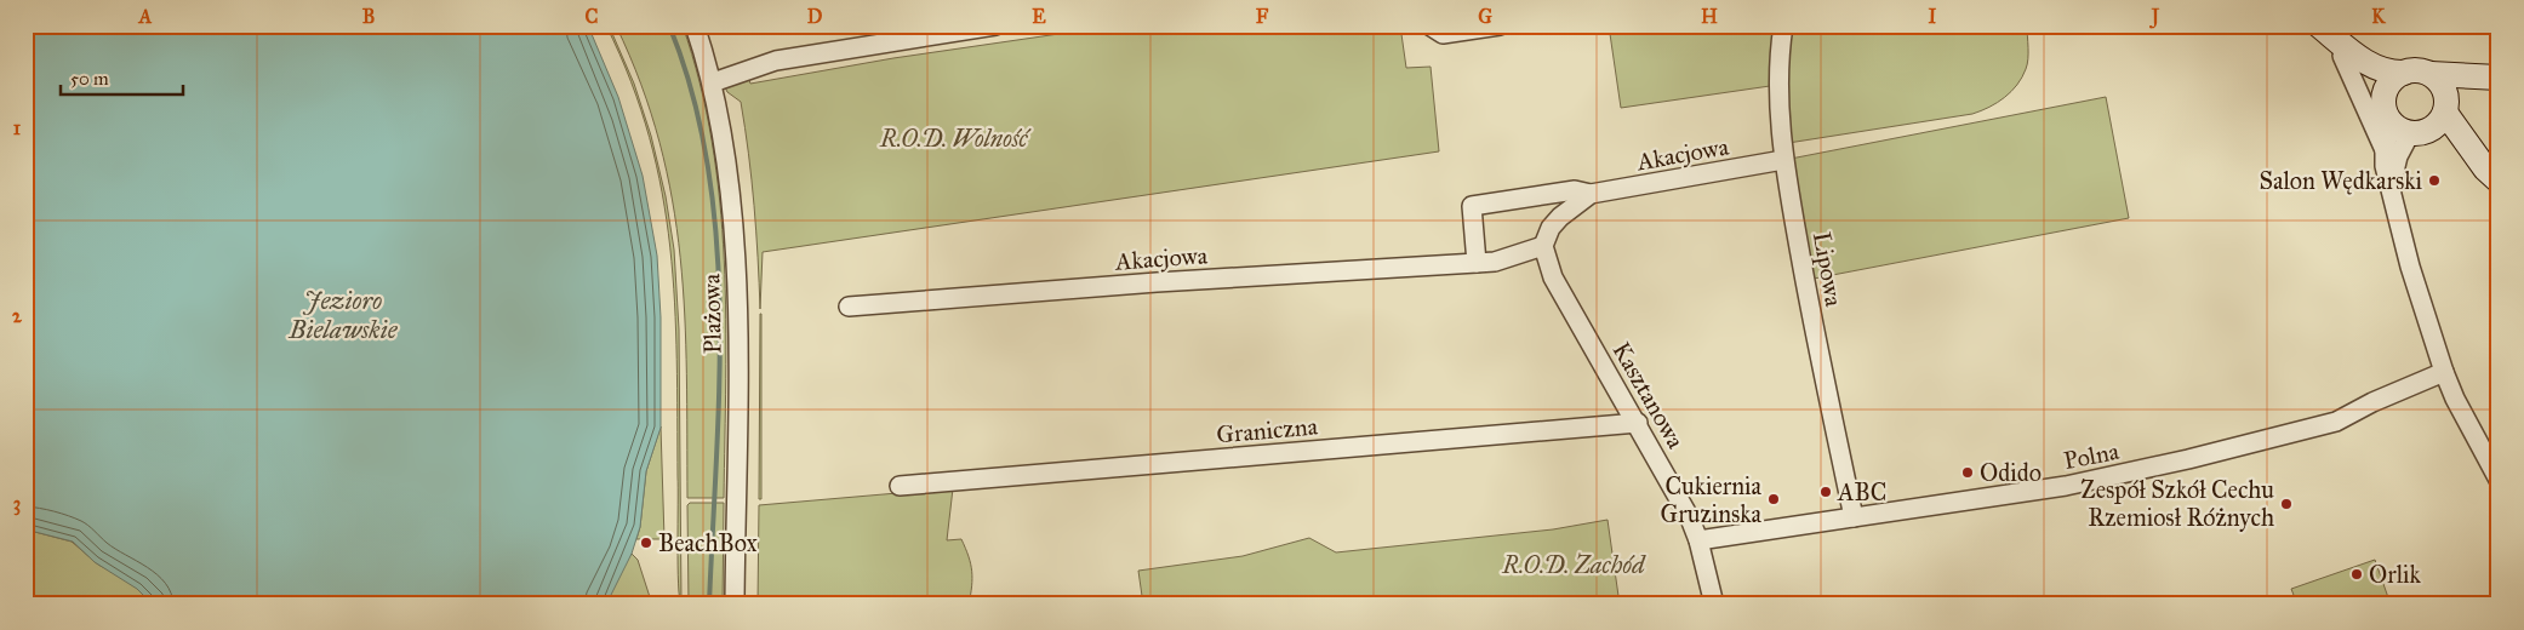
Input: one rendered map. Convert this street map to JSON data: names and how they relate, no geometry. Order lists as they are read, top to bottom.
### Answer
{
  "streets": {
    "street": [
      "Akacjowa",
      "Lipowa",
      "Plażowa",
      "Kasztanowa",
      "Graniczna",
      "Polna"
    ]
  },
  "crossings": [
    ["Akacjowa", "Lipowa"],
    ["Akacjowa", "Kasztanowa"],
    ["Lipowa", "Polna"],
    ["Kasztanowa", "Graniczna"],
    ["Kasztanowa", "Polna"]
  ],
  "water": ["Jezioro Bielawskie"],
  "parks": ["R.O.D. Wolność", "R.O.D. Zachód"],
  "places": [
    "Salon Wędkarski",
    "Odido",
    "ABC",
    "Cukiernia Gruzinska",
    "Zespół Szkół Cechu Rzemiosł Różnych",
    "BeachBox",
    "Orlik"
  ],
  "scale_bar": "50 m",
  "grid": {
    "columns": [
      "A",
      "B",
      "C",
      "D",
      "E",
      "F",
      "G",
      "H",
      "I",
      "J",
      "K"
    ],
    "rows": ["1", "2", "3"]
  }
}
